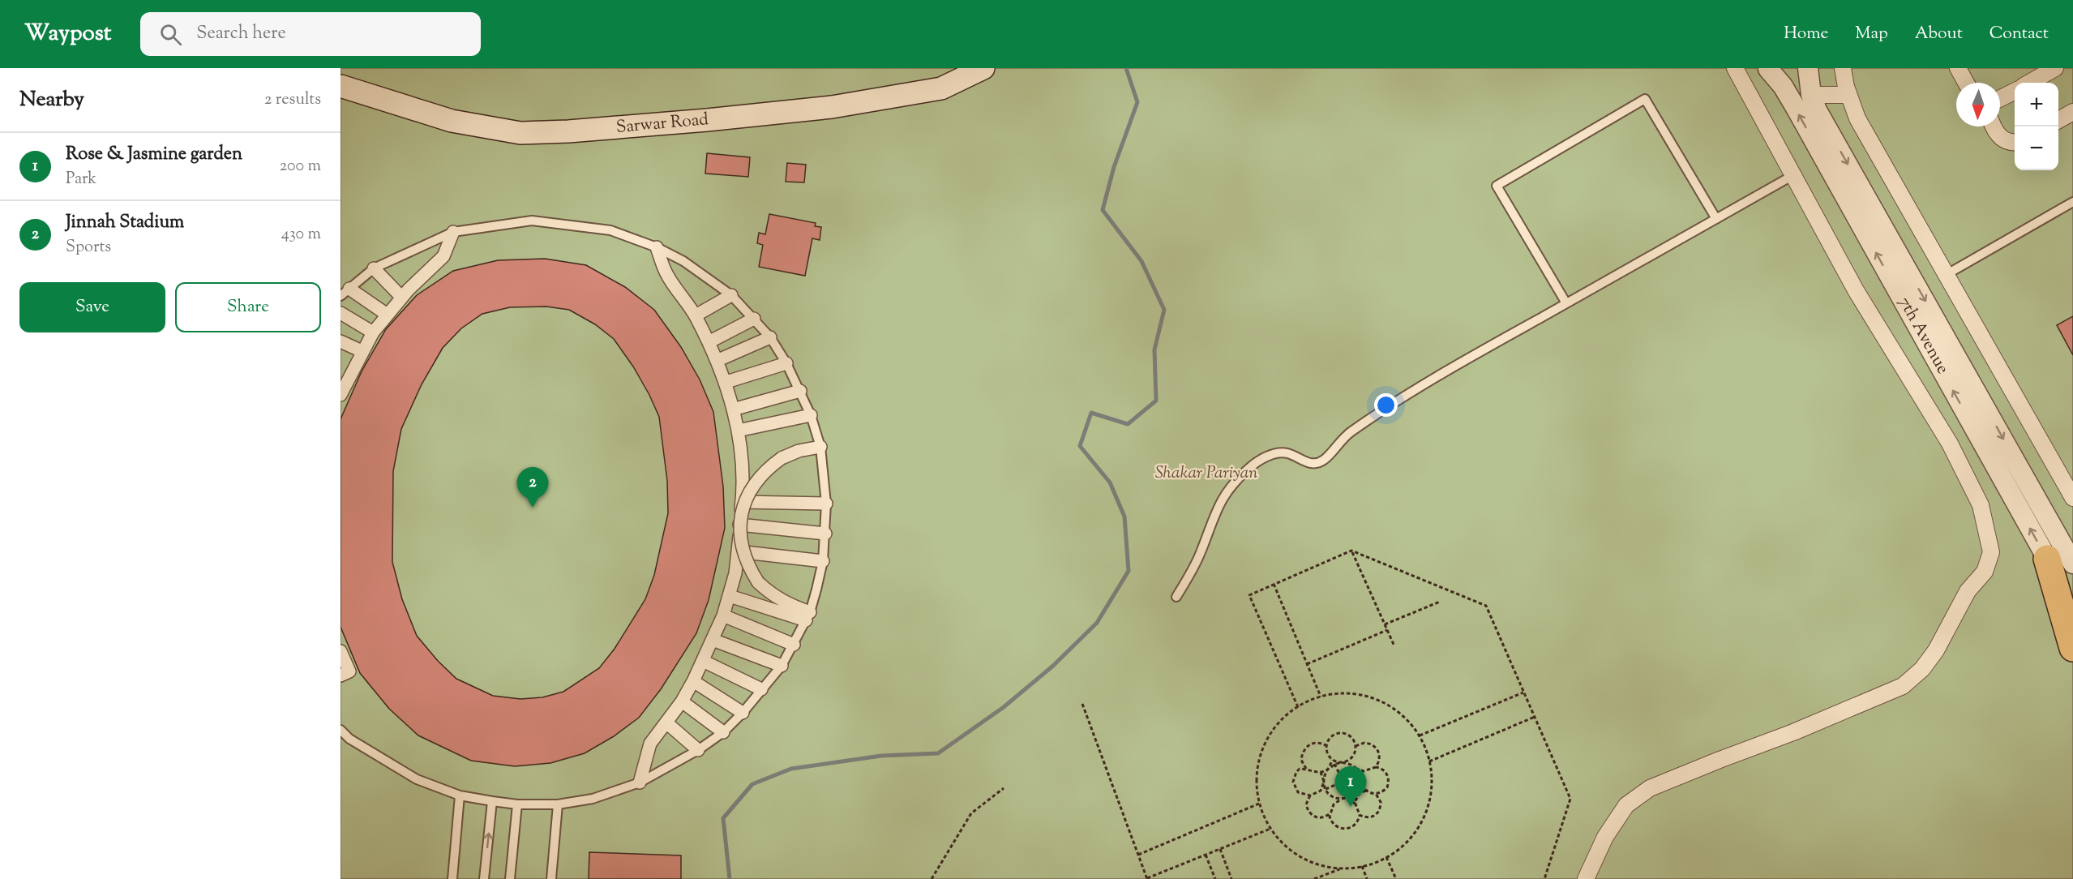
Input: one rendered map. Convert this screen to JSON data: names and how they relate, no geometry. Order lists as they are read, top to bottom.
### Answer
{
  "streets": {
    "main road": ["Sarwar Road"],
    "street": ["7th Avenue"]
  },
  "parks": ["Shakar Pariyan"],
  "north": "bottom",
  "page": {
    "header": "Waypost",
    "search": "Search here",
    "nav": [
      "Home",
      "Map",
      "About",
      "Contact"
    ],
    "heading": ["Nearby", "2 results"],
    "map_buttons": ["+", "−"],
    "list": [
      {
        "mark": "1",
        "name": "Rose & Jasmine garden",
        "note": "Park",
        "value": "200 m"
      },
      {
        "mark": "2",
        "name": "Jinnah Stadium",
        "note": "Sports",
        "value": "430 m"
      }
    ],
    "buttons": ["Save", "Share"],
    "pins": ["2", "1"]
  }
}
